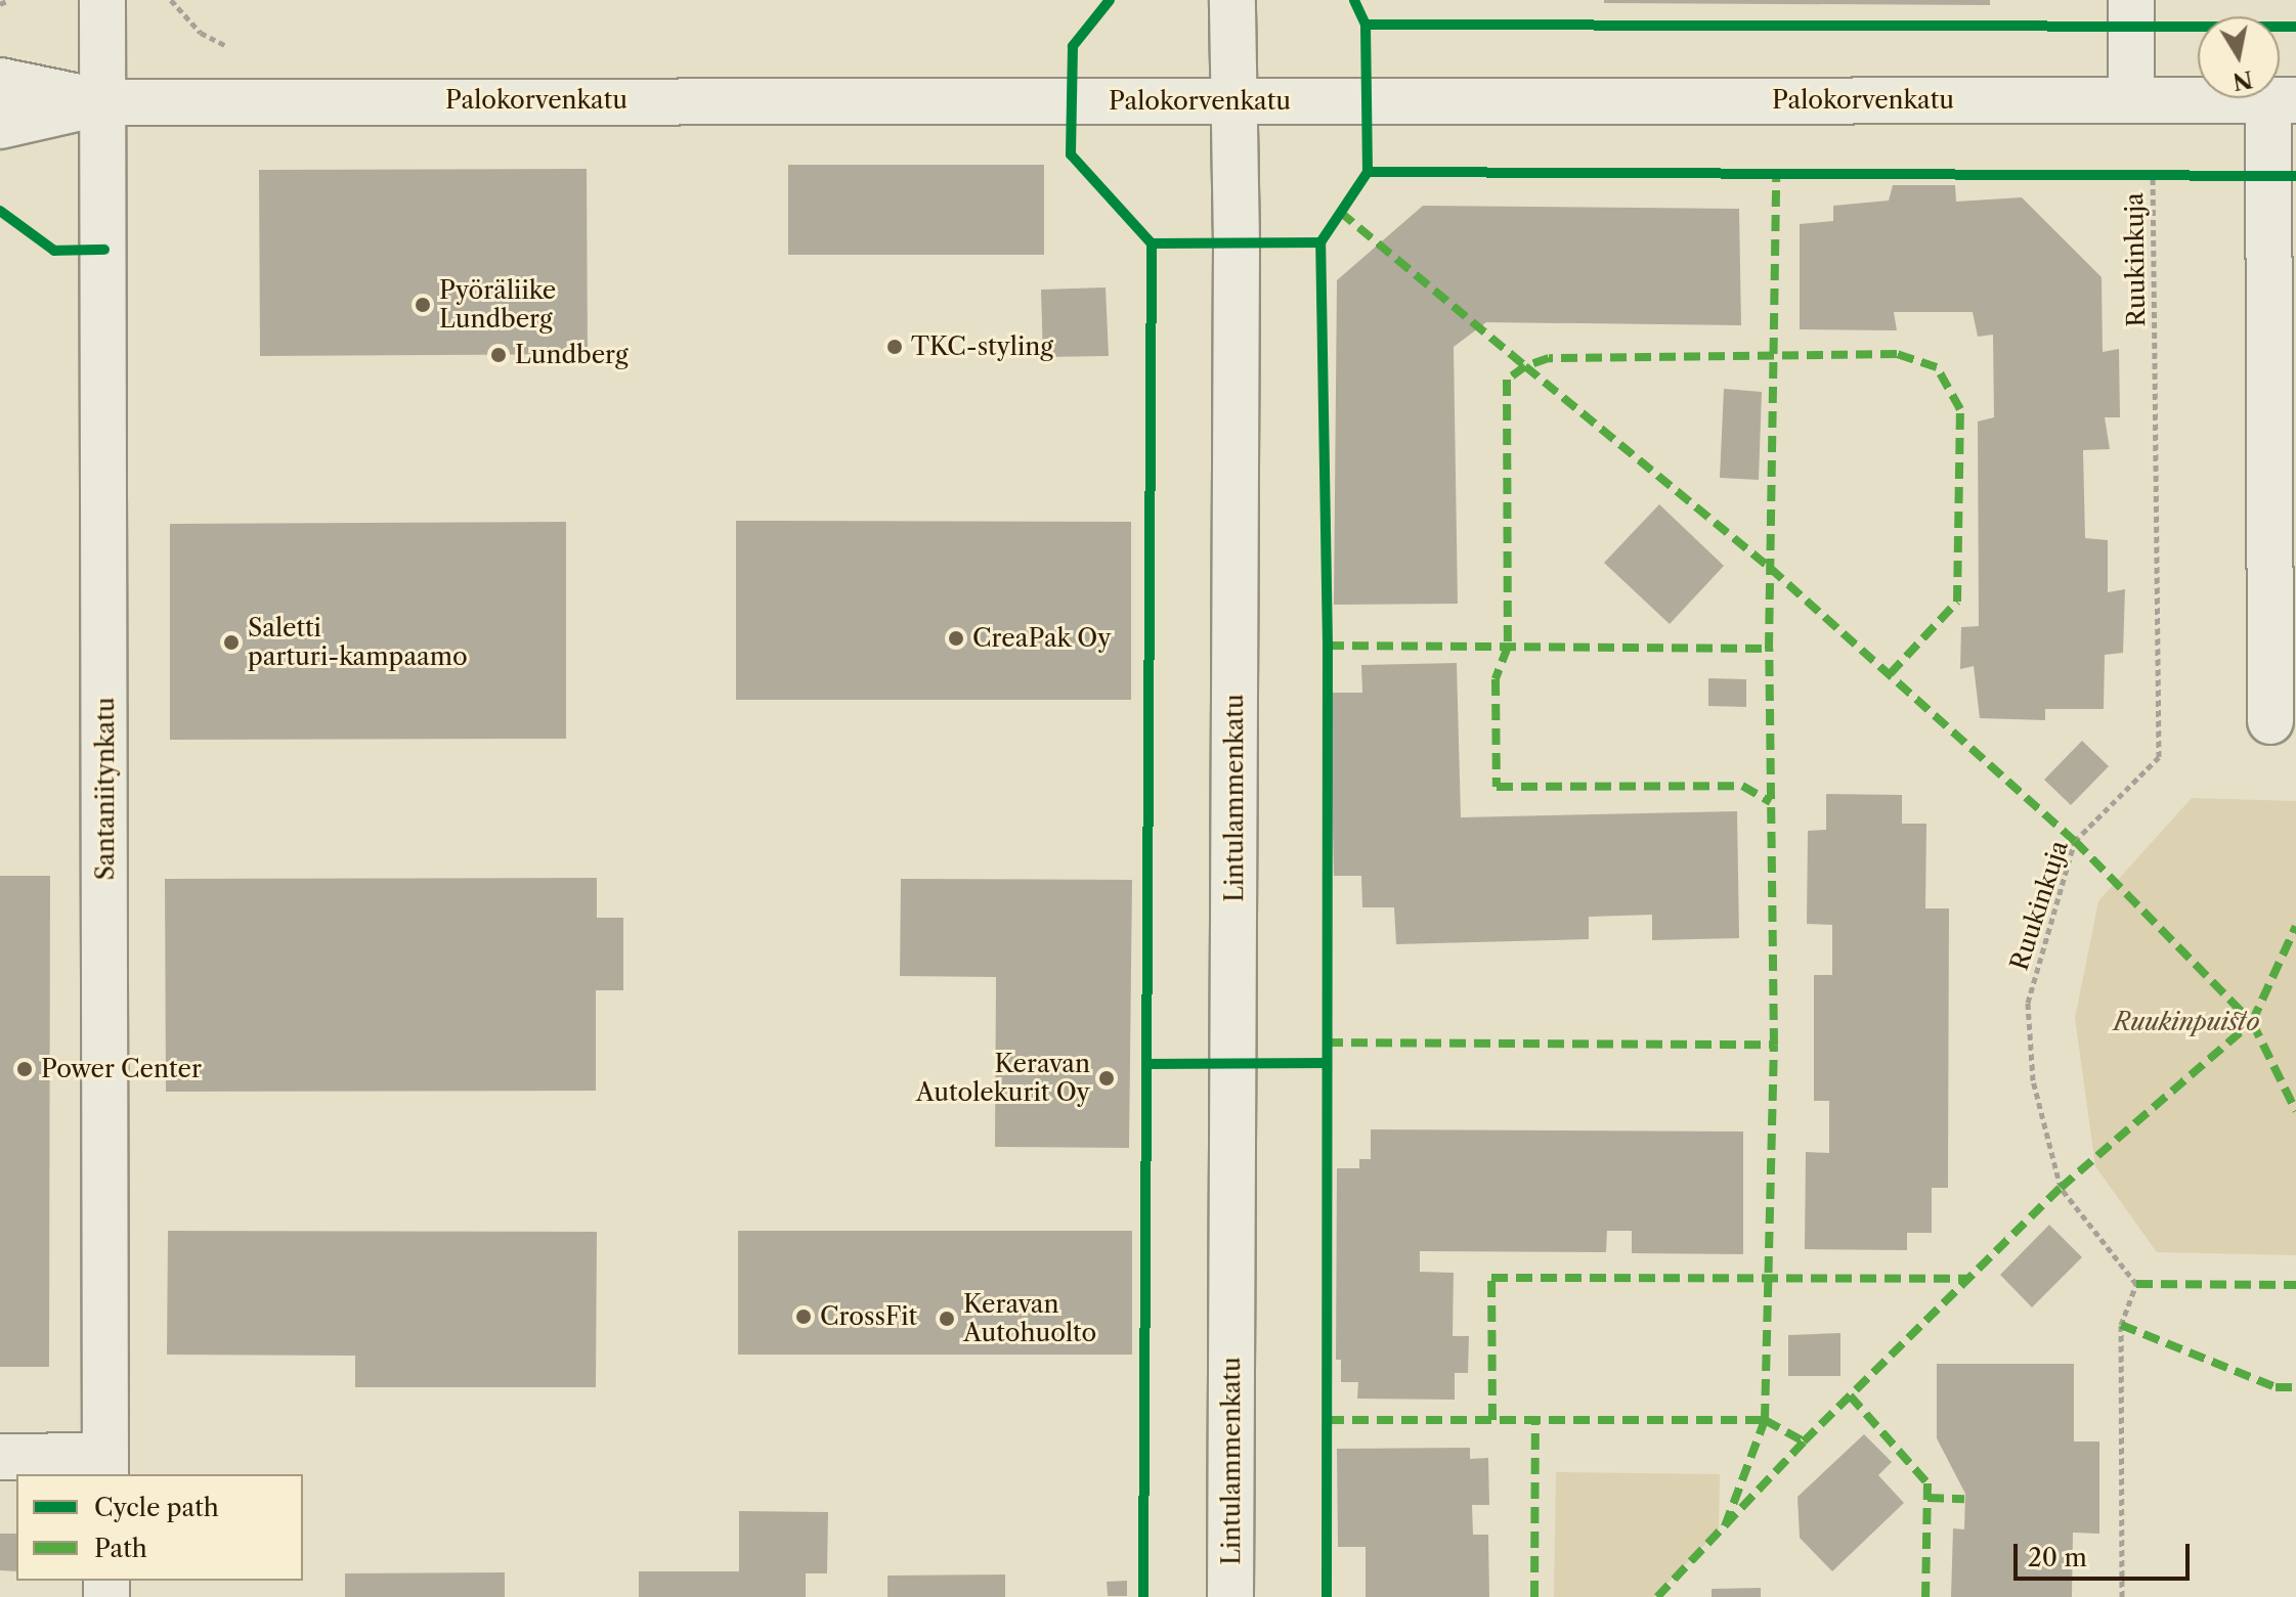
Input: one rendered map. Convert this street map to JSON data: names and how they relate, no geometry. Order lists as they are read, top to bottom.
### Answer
{
  "streets": {
    "street": ["Palokorvenkatu", "Santaniitynkatu", "Lintulammenkatu"],
    "path": ["Ruukinkuja"]
  },
  "crossings": [
    ["Palokorvenkatu", "Santaniitynkatu"],
    ["Palokorvenkatu", "Lintulammenkatu"]
  ],
  "parks": ["Ruukinpuisto"],
  "places": [
    "Pyöräliike Lundberg",
    "TKC-styling",
    "Lundberg",
    "CreaPak Oy",
    "Saletti parturi-kampaamo",
    "Power Center",
    "Keravan Autolekurit Oy",
    "CrossFit",
    "Keravan Autohuolto"
  ],
  "legend": ["Cycle path", "Path"],
  "scale_bar": "20 m",
  "north": "bottom"
}
